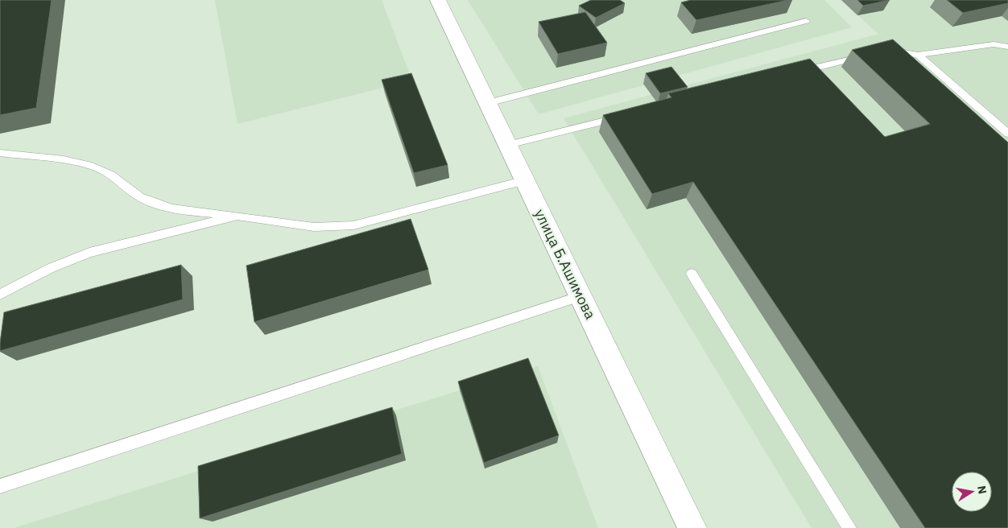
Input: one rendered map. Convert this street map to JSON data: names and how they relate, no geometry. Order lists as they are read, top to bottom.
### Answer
{
  "streets": {
    "street": ["улица Б.Ашимова"]
  },
  "north": "right"
}
